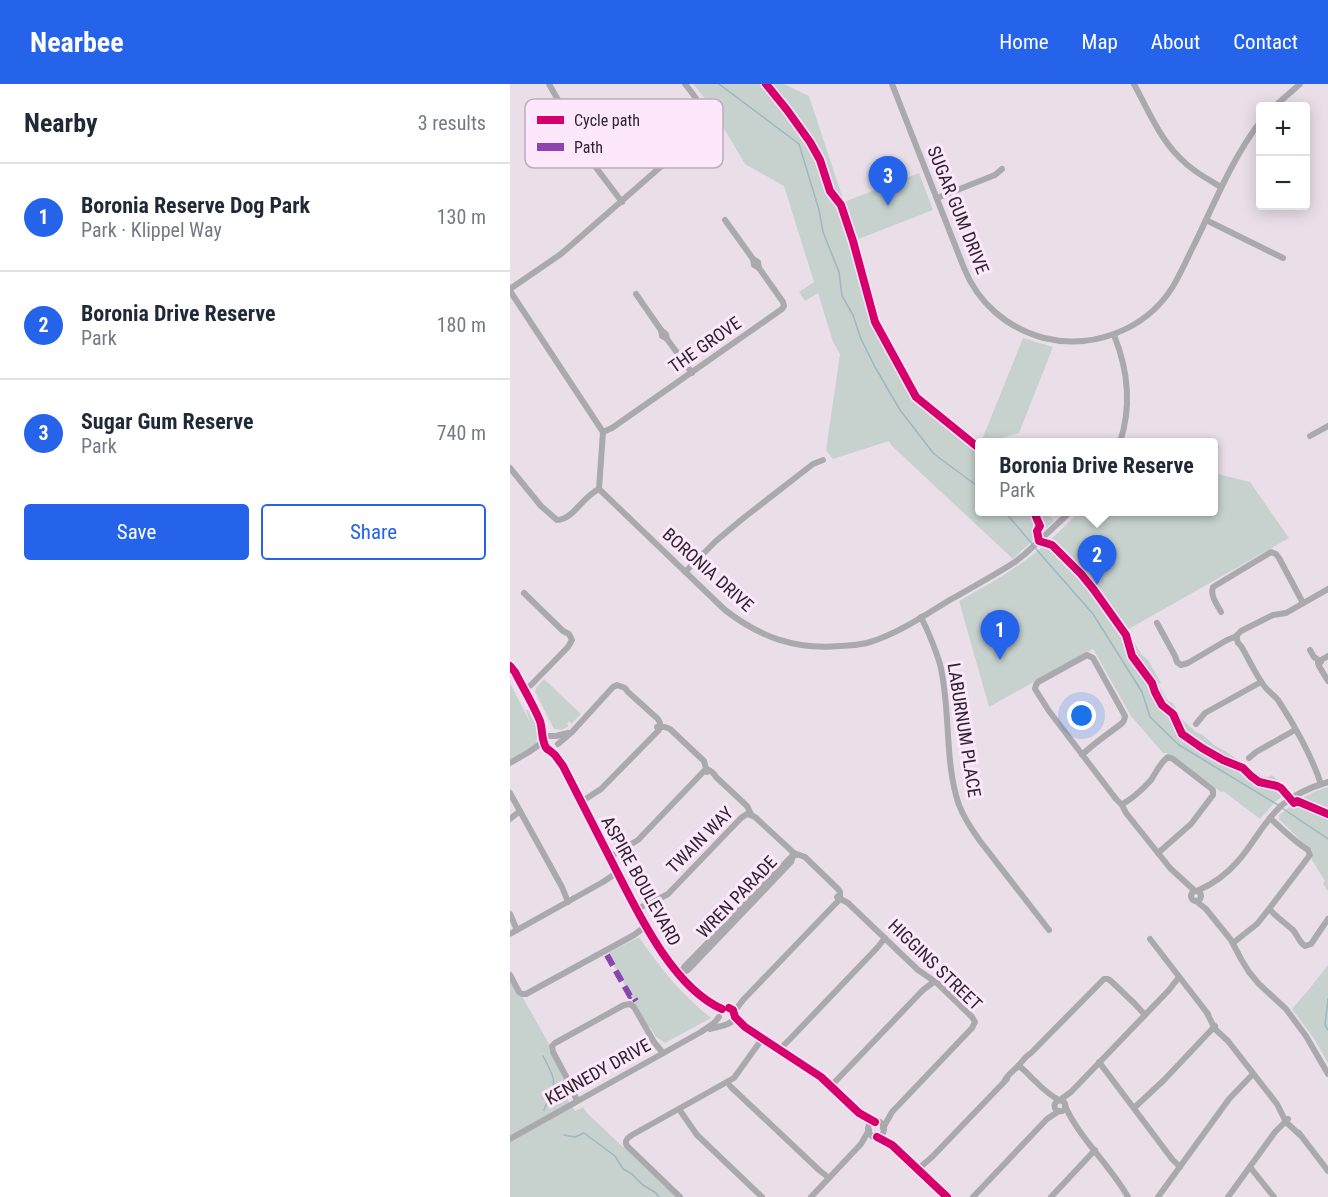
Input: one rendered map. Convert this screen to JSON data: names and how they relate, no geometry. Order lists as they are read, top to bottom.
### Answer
{
  "streets": {
    "street": [
      "SUGAR GUM DRIVE",
      "THE GROVE",
      "BORONIA DRIVE",
      "LABURNUM PLACE",
      "TWAIN WAY",
      "ASPIRE BOULEVARD",
      "WREN PARADE",
      "HIGGINS STREET",
      "KENNEDY DRIVE"
    ]
  },
  "crossings": [
    ["BORONIA DRIVE", "LABURNUM PLACE"],
    ["TWAIN WAY", "ASPIRE BOULEVARD"],
    ["TWAIN WAY", "WREN PARADE"],
    ["TWAIN WAY", "HIGGINS STREET"],
    ["ASPIRE BOULEVARD", "WREN PARADE"],
    ["ASPIRE BOULEVARD", "HIGGINS STREET"],
    ["ASPIRE BOULEVARD", "KENNEDY DRIVE"]
  ],
  "legend": ["Cycle path", "Path"],
  "page": {
    "header": "Nearbee",
    "nav": [
      "Home",
      "Map",
      "About",
      "Contact"
    ],
    "heading": ["Nearby", "3 results"],
    "map_buttons": ["+", "−"],
    "pins": ["3", "2", "1"],
    "list": [
      {
        "mark": "1",
        "name": "Boronia Reserve Dog Park",
        "note": "Park · Klippel Way",
        "value": "130 m"
      },
      {
        "mark": "2",
        "name": "Boronia Drive Reserve",
        "note": "Park",
        "value": "180 m"
      },
      {
        "mark": "3",
        "name": "Sugar Gum Reserve",
        "note": "Park",
        "value": "740 m"
      }
    ],
    "popup": ["Boronia Drive Reserve", "Park"],
    "buttons": ["Save", "Share"]
  }
}
